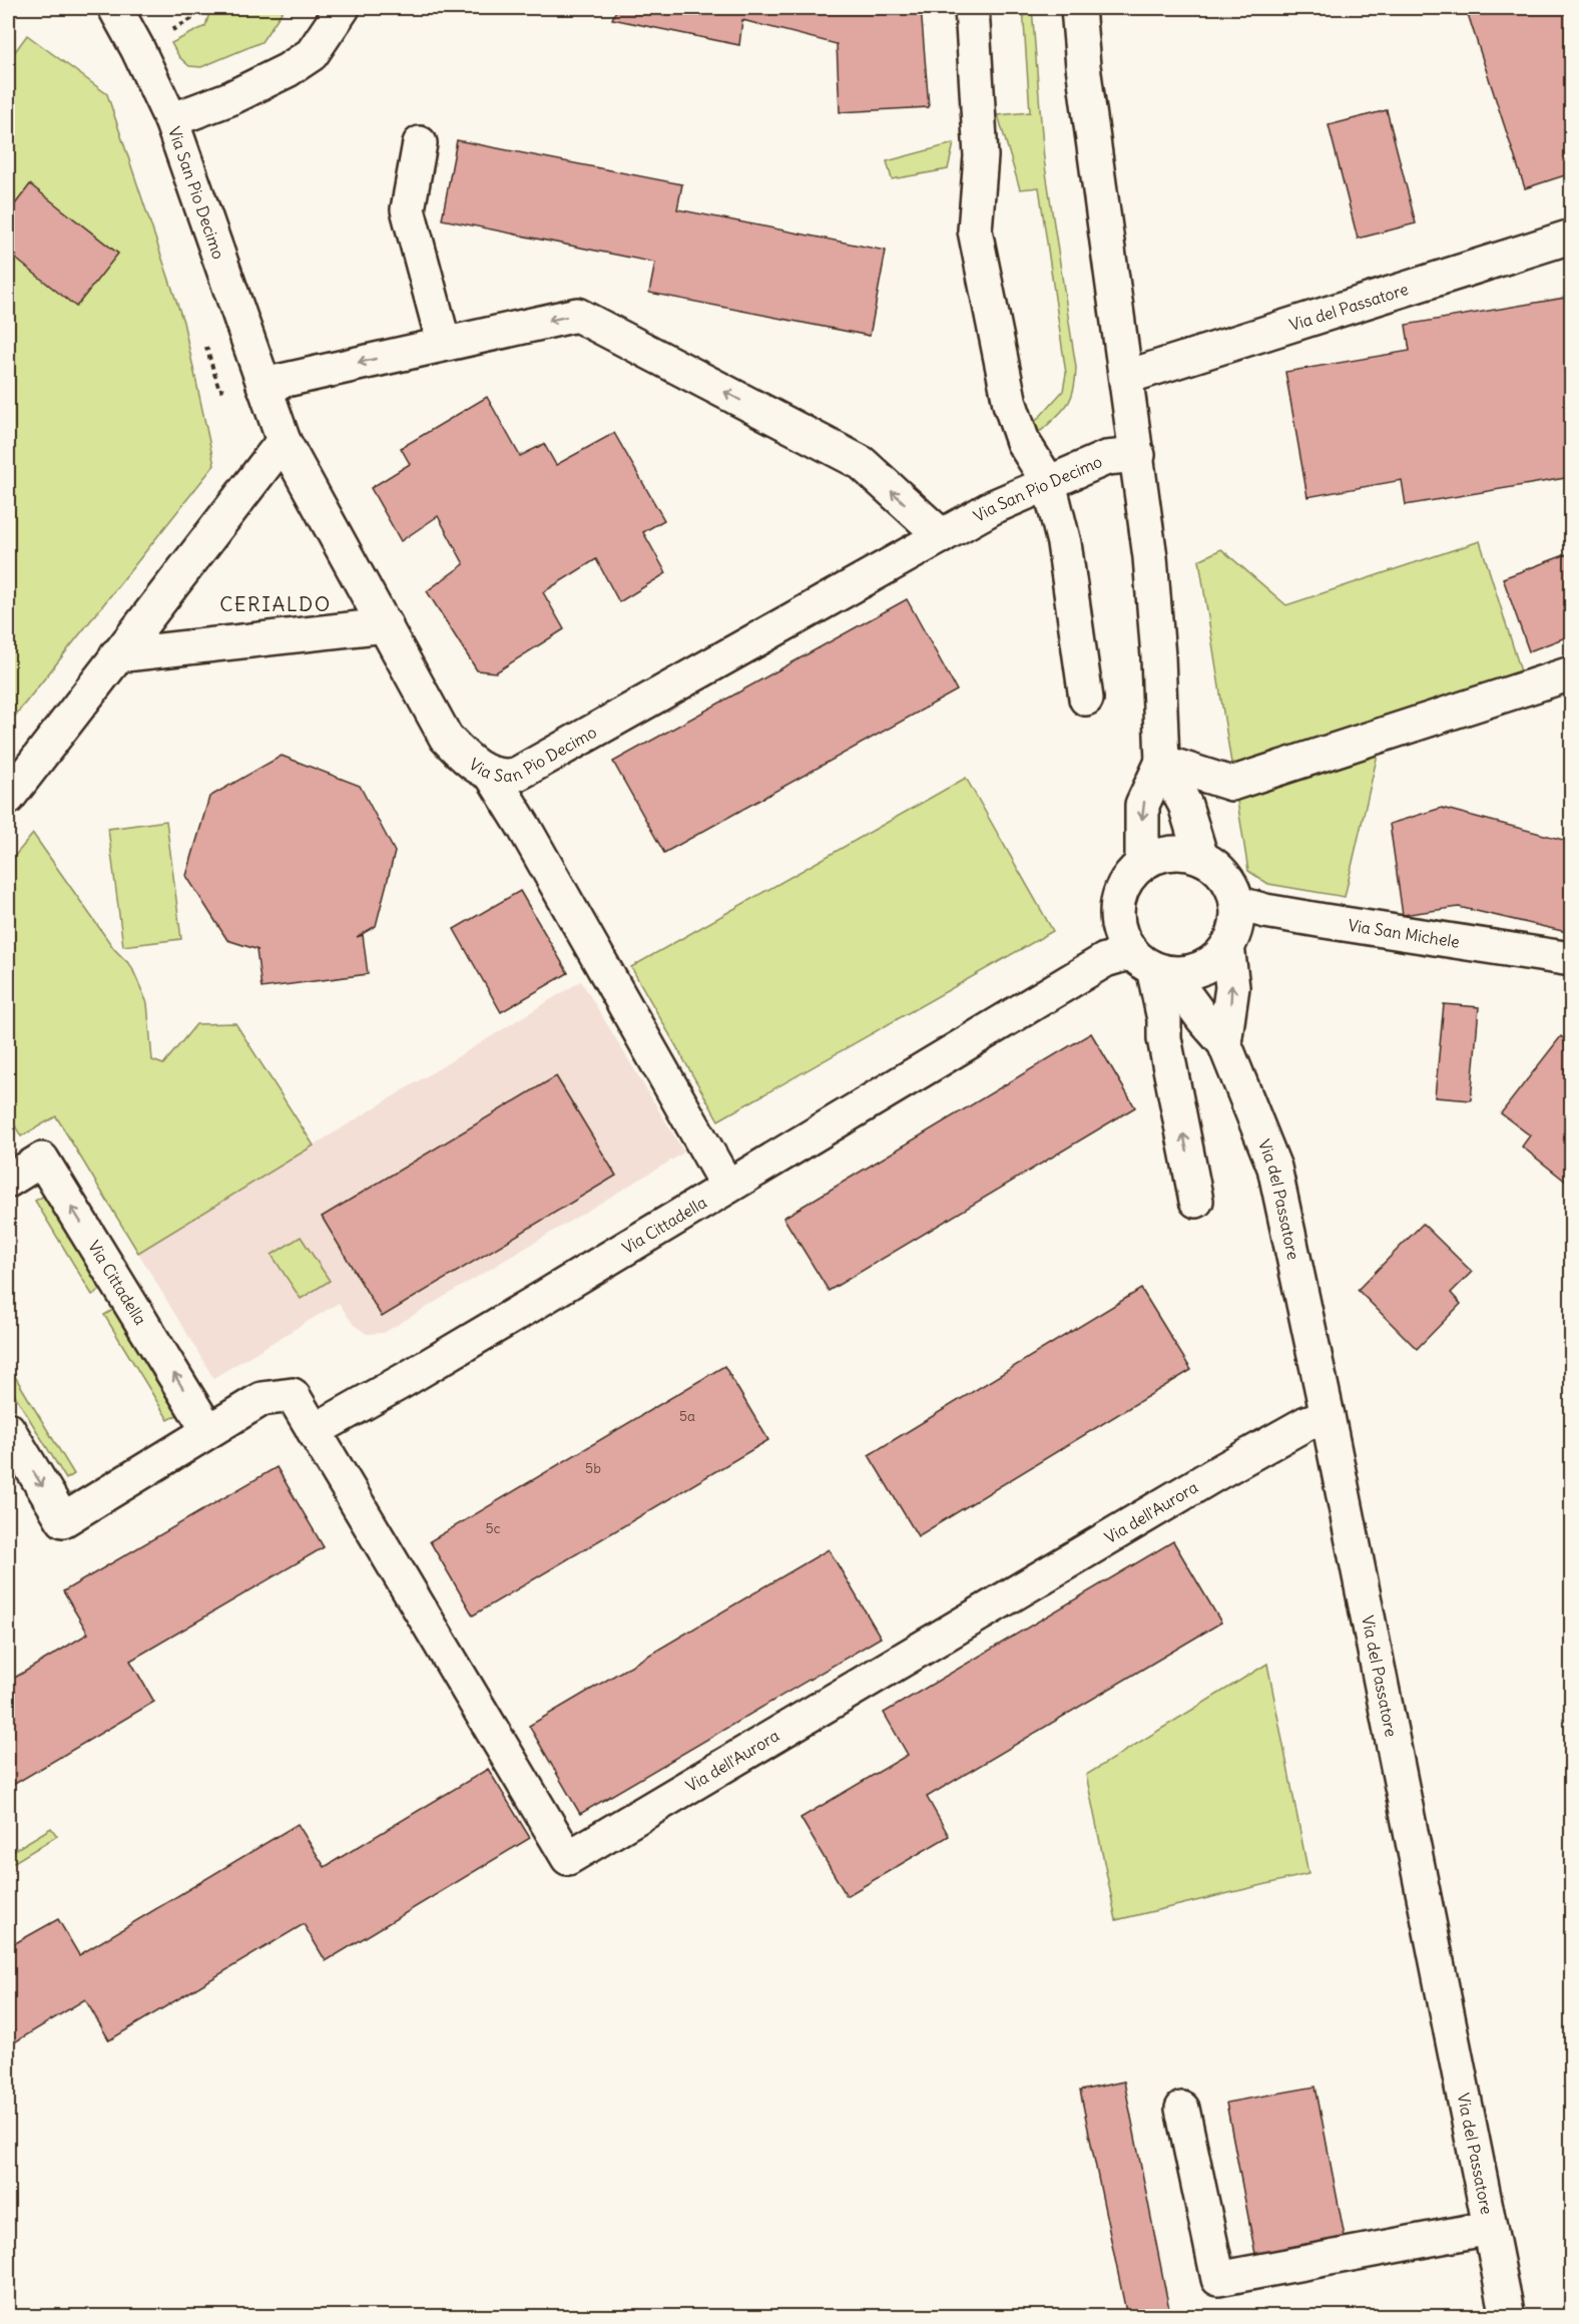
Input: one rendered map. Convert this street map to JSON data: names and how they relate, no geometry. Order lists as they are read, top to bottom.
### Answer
{
  "streets": {
    "street": [
      "Via San Pio Decimo",
      "Via del Passatore",
      "Via San Michele",
      "Via Cittadella",
      "Via dell'Aurora"
    ]
  },
  "crossings": [
    ["Via del Passatore", "Via San Michele"],
    ["Via del Passatore", "Via Cittadella"],
    ["Via del Passatore", "Via dell'Aurora"],
    ["Via San Michele", "Via Cittadella"],
    ["Via Cittadella", "Via dell'Aurora"]
  ],
  "districts": ["CERIALDO"],
  "house_numbers": ["5a", "5b", "5c"]
}
